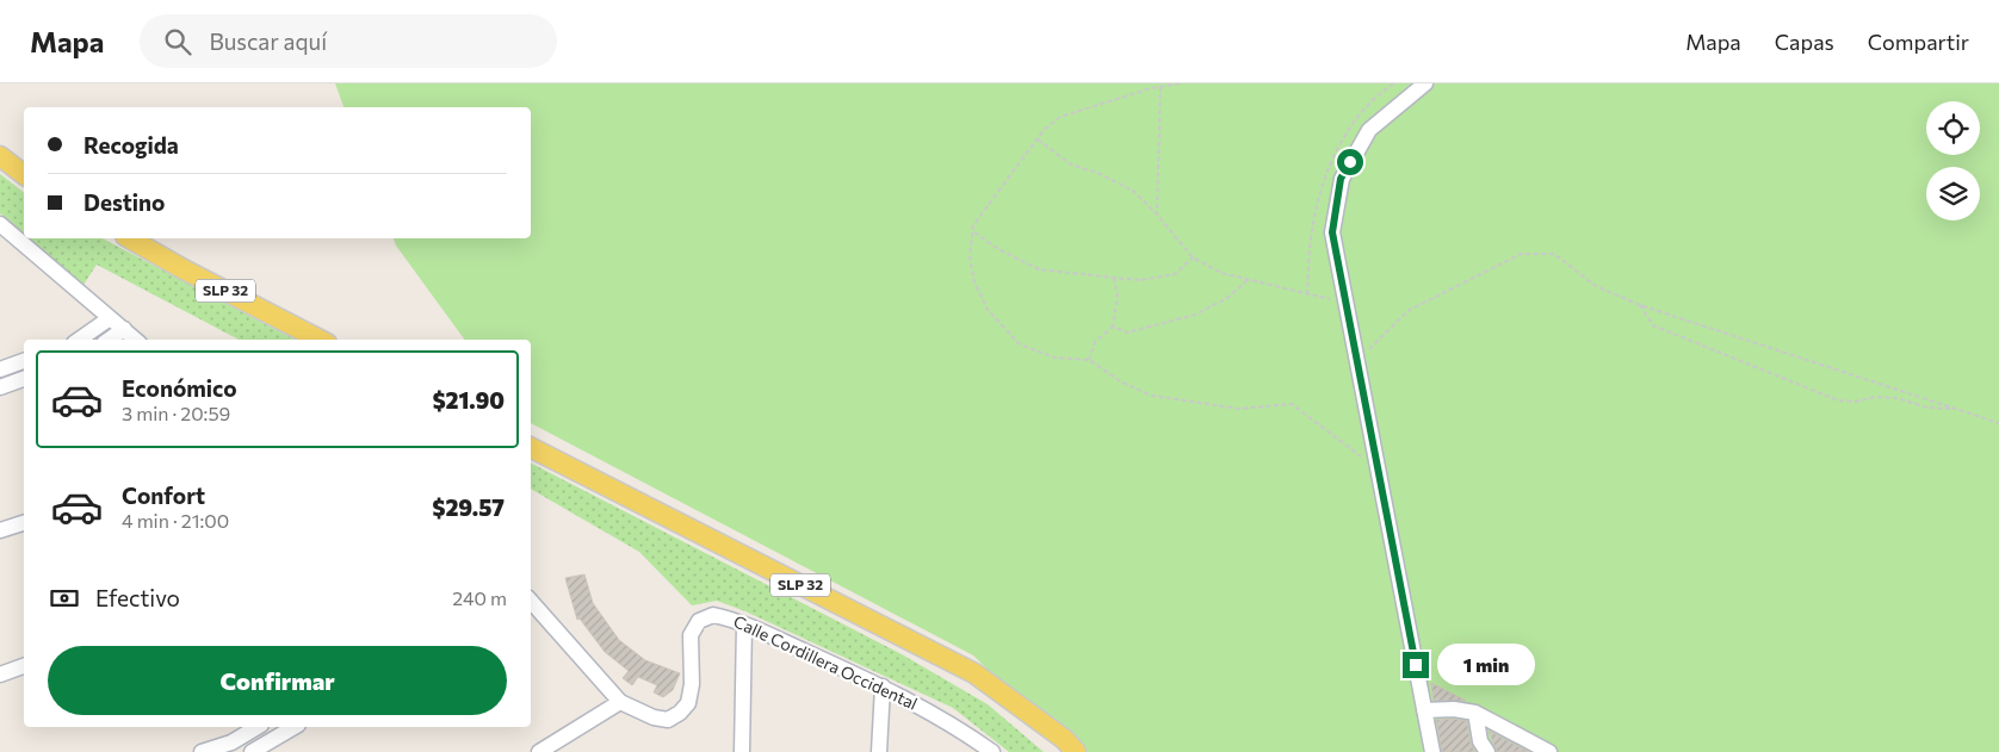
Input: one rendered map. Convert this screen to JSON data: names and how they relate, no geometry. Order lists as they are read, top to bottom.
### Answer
{
  "streets": {
    "main road": ["SLP 32"],
    "street": ["Calle Cordillera Occidental"]
  },
  "page": {
    "header": "Mapa",
    "search": "Buscar aquí",
    "nav": ["Mapa", "Capas", "Compartir"],
    "banner": ["Recogida", "Destino"],
    "list": [
      {
        "name": "Económico",
        "note": "3 min · 20:59",
        "value": "$21.90"
      },
      {
        "name": "Confort",
        "note": "4 min · 21:00",
        "value": "$29.57"
      }
    ],
    "pay": ["Efectivo", "240 m"],
    "buttons": "Confirmar",
    "bubble": "1 min"
  }
}
